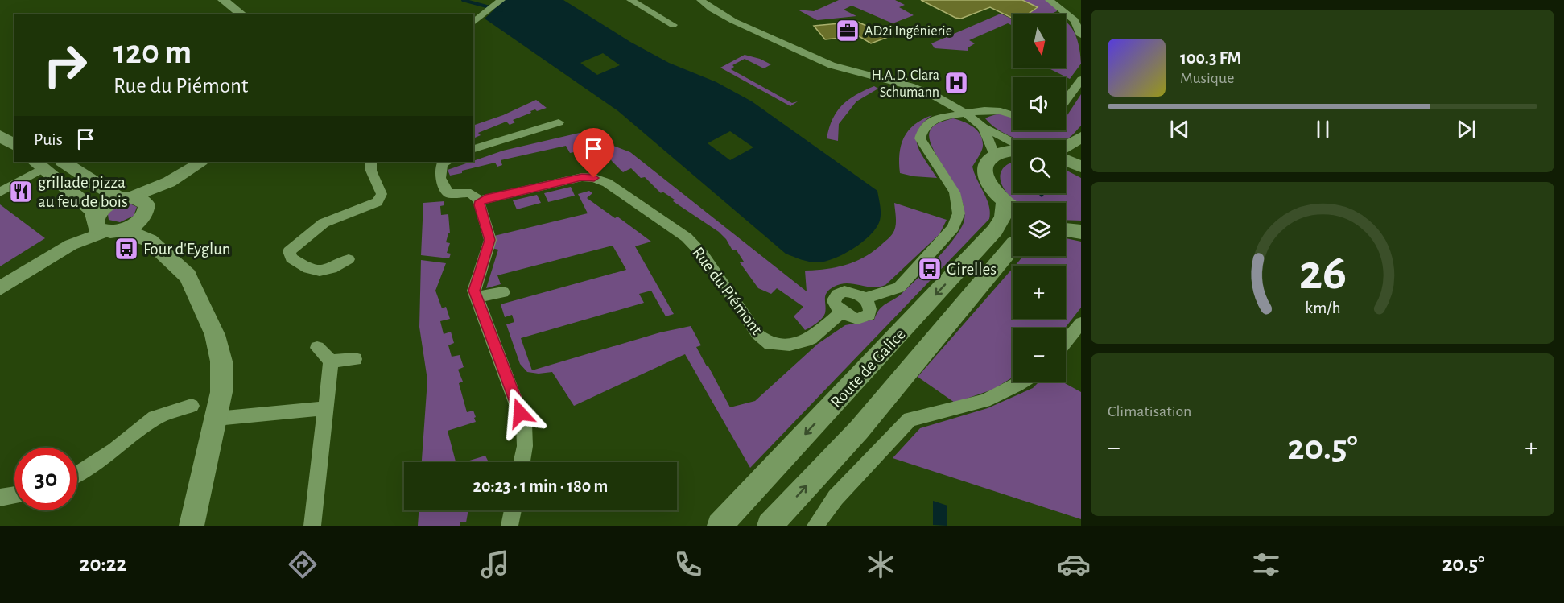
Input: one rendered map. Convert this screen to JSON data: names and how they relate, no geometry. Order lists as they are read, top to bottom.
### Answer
{
  "streets": {
    "main road": ["Route de Galice"],
    "street": ["Rue du Piémont"]
  },
  "places": {
    "office": ["AD2i Ingénierie"],
    "hospital": ["H.A.D. Clara Schumann"],
    "restaurant": ["grillade pizza au feu de bois"],
    "bus stop": ["Four d'Eyglun", "Girelles"]
  },
  "north": "bottom",
  "page": {
    "map_buttons": ["+", "−"],
    "turn": ["120 m", "Rue du Piémont"],
    "song": ["100.3 FM", "Musique"],
    "then": "Puis",
    "tile": "Climatisation",
    "heat": ["−", "20.5°", "+"],
    "limit": "30",
    "trip": "20:23 · 1 min · 180 m",
    "tabs": ["20:22", "20.5°"],
    "gauge": ["26", "km/h"]
  }
}
